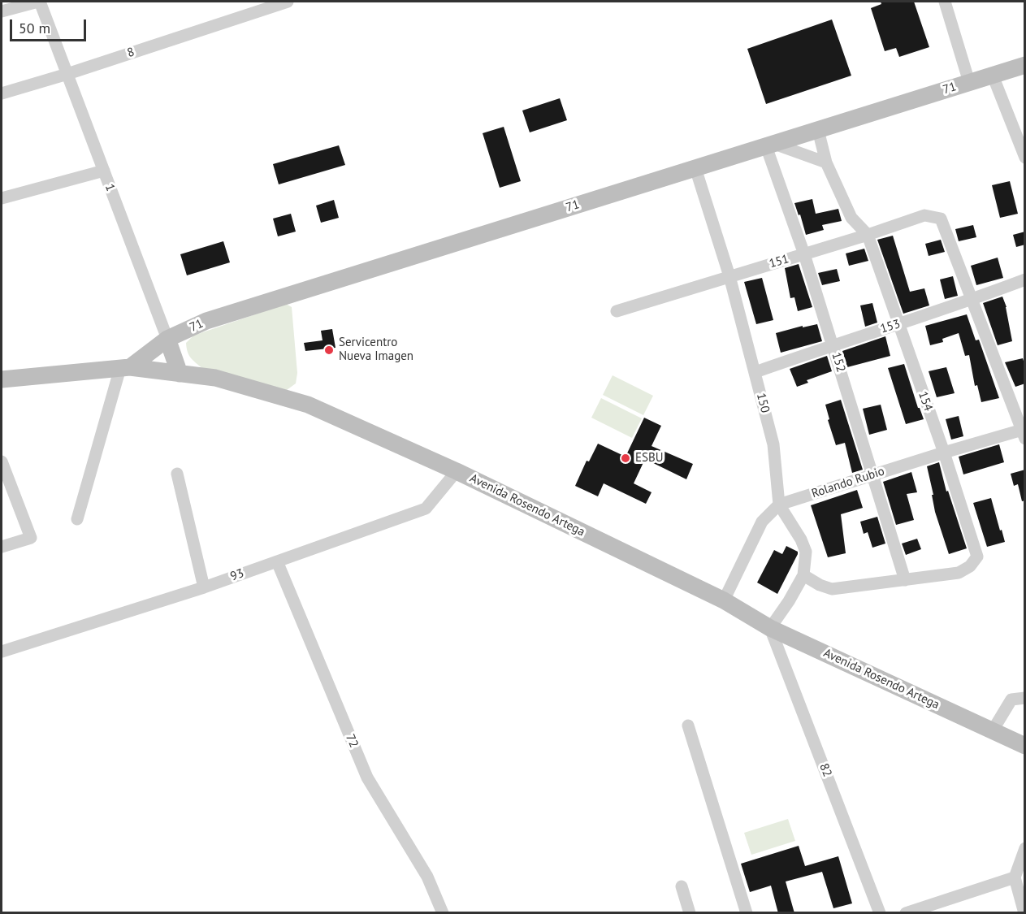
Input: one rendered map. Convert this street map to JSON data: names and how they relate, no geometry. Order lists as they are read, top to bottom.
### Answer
{
  "streets": {
    "main road": ["71", "1", "Avenida Rosendo Artega"],
    "street": [
      "8",
      "151",
      "153",
      "152",
      "154",
      "150",
      "Rolando Rubio",
      "93",
      "72",
      "82"
    ]
  },
  "crossings": [
    ["8", "1"],
    ["71", "1"],
    ["71", "152"],
    ["71", "150"],
    ["71", "Avenida Rosendo Artega"],
    ["1", "Avenida Rosendo Artega"],
    ["151", "153"],
    ["151", "152"],
    ["151", "154"],
    ["151", "150"],
    ["153", "152"],
    ["153", "154"],
    ["153", "150"],
    ["152", "154"],
    ["152", "Rolando Rubio"],
    ["154", "Rolando Rubio"],
    ["150", "Rolando Rubio"],
    ["150", "Avenida Rosendo Artega"],
    ["150", "82"],
    ["Rolando Rubio", "Avenida Rosendo Artega"],
    ["Avenida Rosendo Artega", "93"],
    ["Avenida Rosendo Artega", "82"],
    ["93", "72"]
  ],
  "places": ["Servicentro Nueva Imagen", "ESBU"],
  "scale_bar": "50 m"
}
